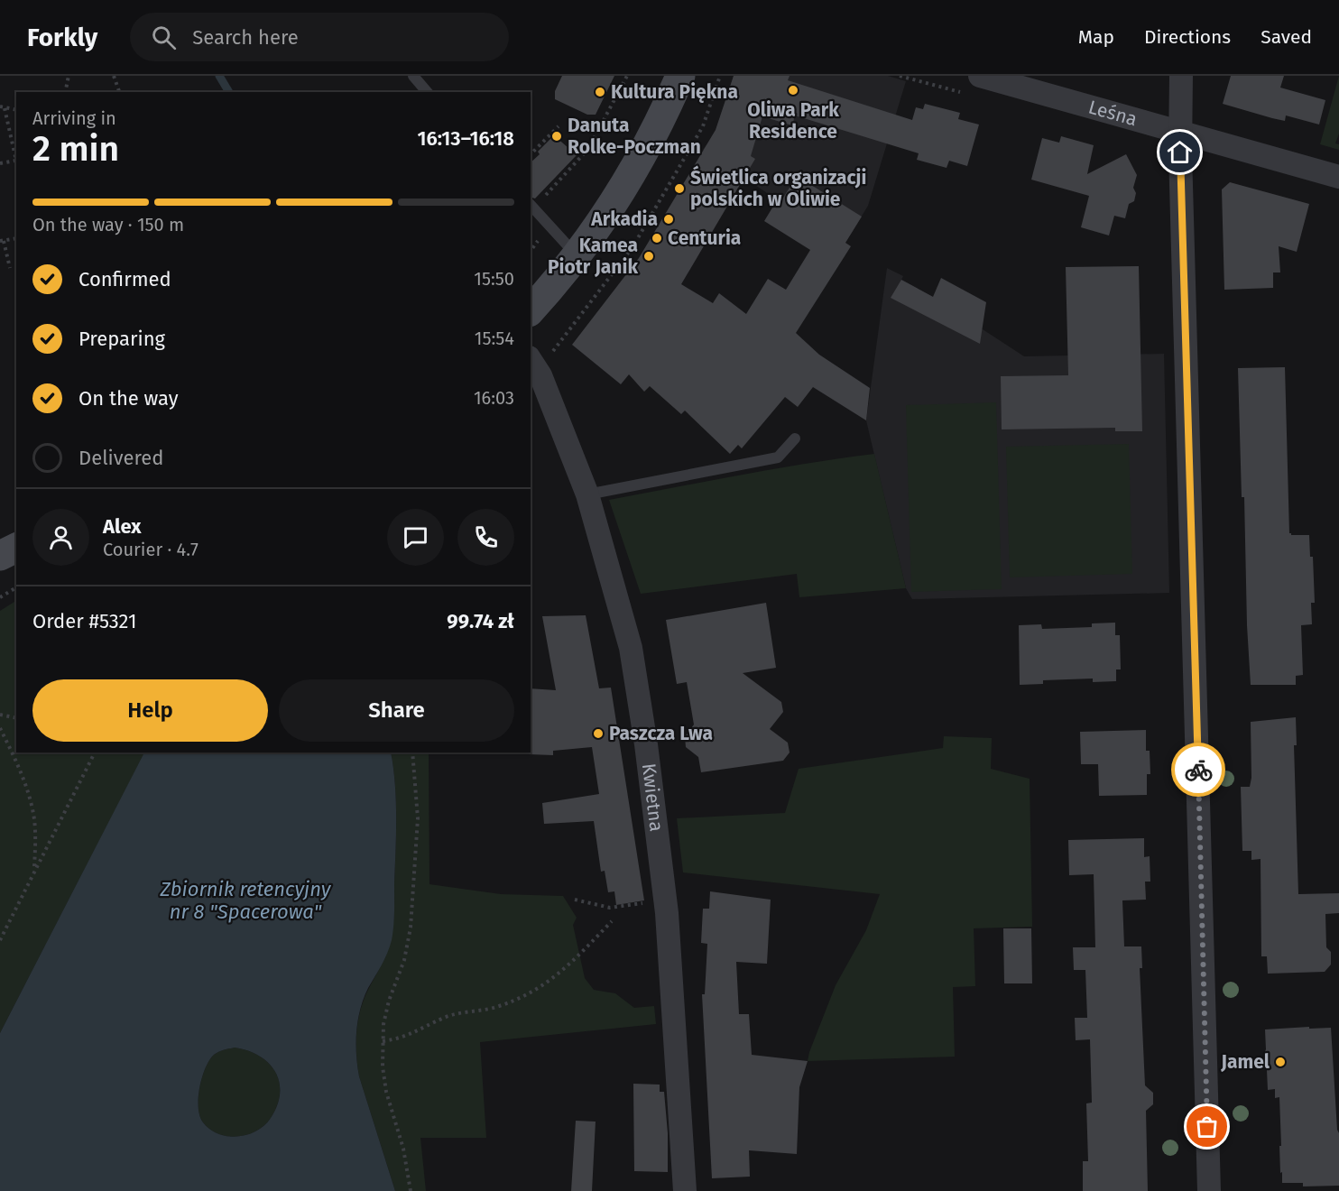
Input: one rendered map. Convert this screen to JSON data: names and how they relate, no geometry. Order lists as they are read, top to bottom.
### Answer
{
  "streets": {
    "street": ["Leśna", "Kwietna"]
  },
  "water": ["Zbiornik retencyjny nr 8 \"Spacerowa\""],
  "places": [
    "Oliwa Park Residence",
    "Kultura Piękna",
    "Danuta Rolke-Poczman",
    "Świetlica organizacji polskich w Oliwie",
    "Arkadia",
    "Centuria",
    "Kamea Piotr Janik",
    "Paszcza Lwa",
    "Jamel"
  ],
  "page": {
    "header": "Forkly",
    "search": "Search here",
    "nav": ["Map", "Directions", "Saved"],
    "heading": ["2 min", "Arriving in", "16:13–16:18"],
    "panel": [
      "Alex",
      "Courier · 4.7",
      "Order #5321",
      "99.74 zł"
    ],
    "bar": "On the way · 150 m",
    "list": [
      ["Confirmed", "15:50"],
      ["Preparing", "15:54"],
      ["On the way", "16:03"],
      "Delivered"
    ],
    "buttons": ["Help", "Share"]
  }
}
